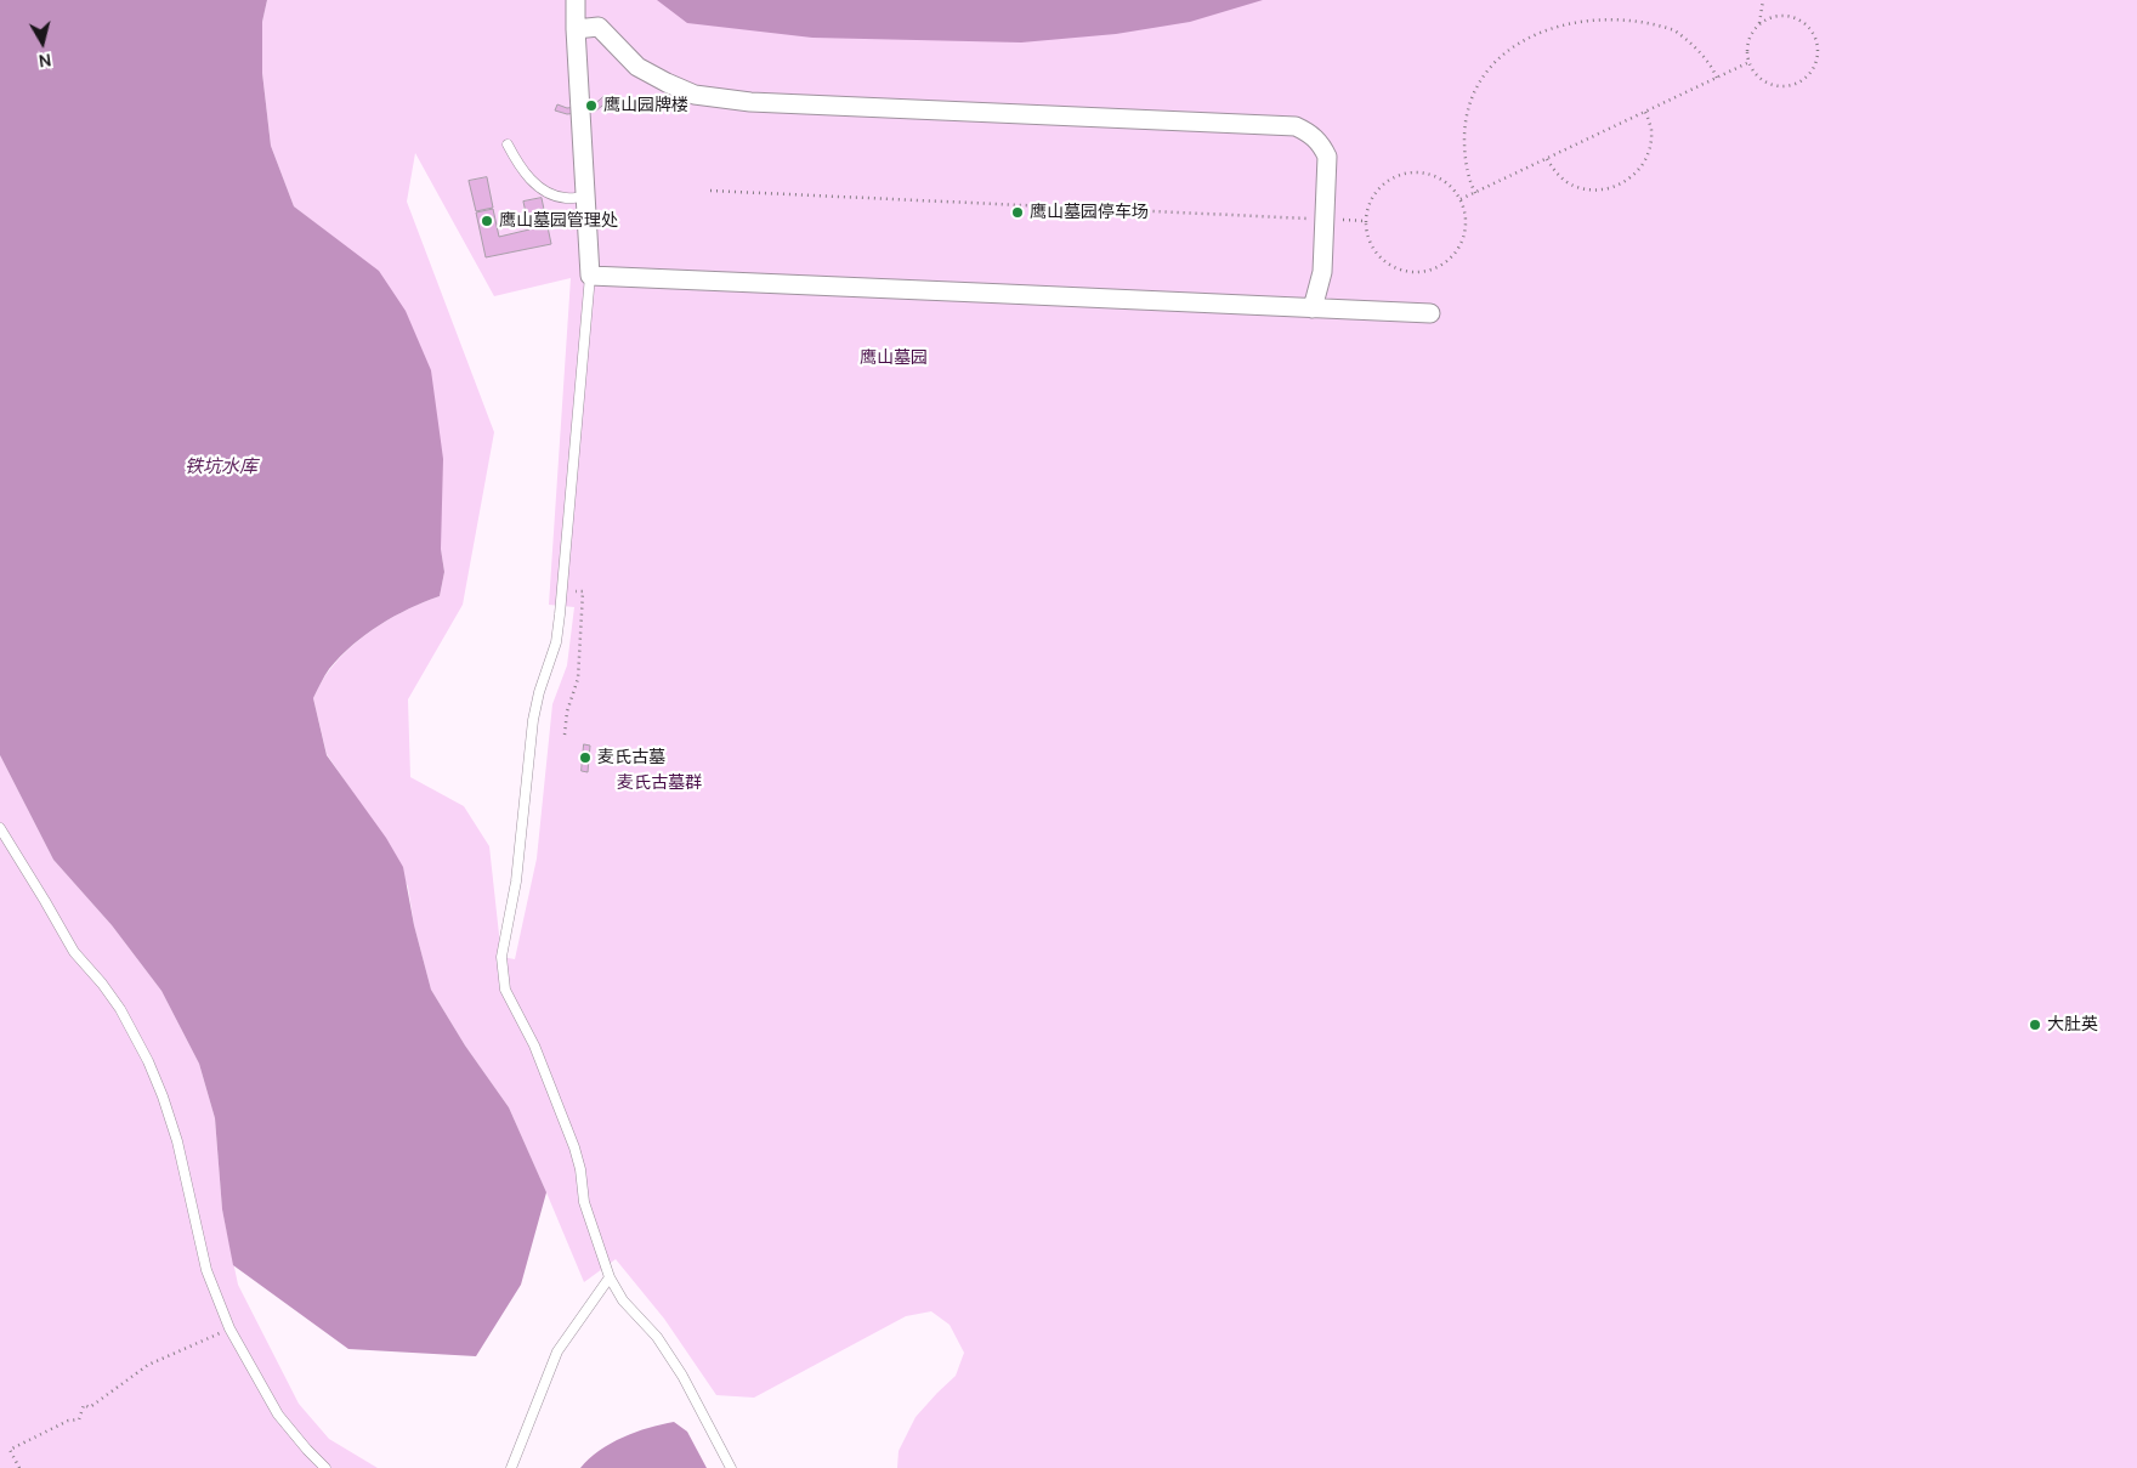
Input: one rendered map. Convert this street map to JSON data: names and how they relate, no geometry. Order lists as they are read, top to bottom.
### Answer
{
  "water": ["铁坑水库"],
  "parks": ["鹰山墓园", "麦氏古墓群"],
  "places": [
    "鹰山园牌楼",
    "鹰山墓园停车场",
    "鹰山墓园管理处",
    "麦氏古墓",
    "大肚英"
  ],
  "north": "bottom"
}
